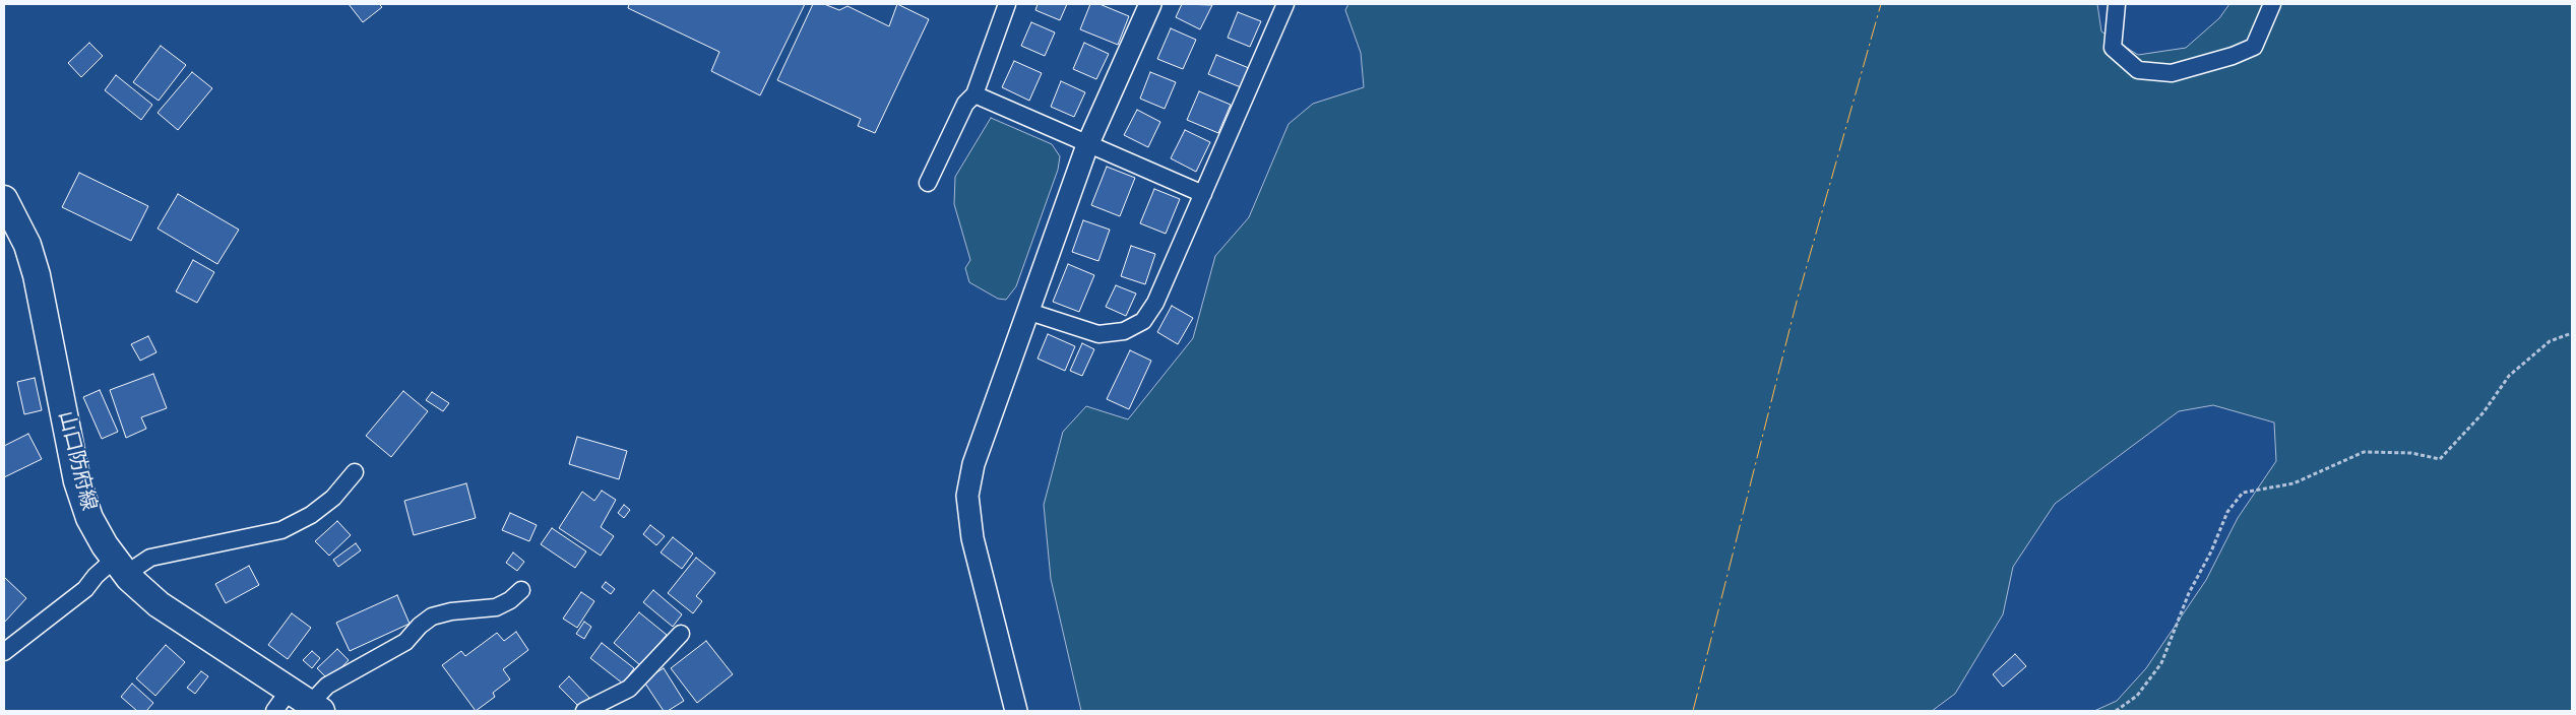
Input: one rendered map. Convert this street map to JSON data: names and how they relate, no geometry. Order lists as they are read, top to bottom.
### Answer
{
  "streets": {
    "main road": ["山口防府線"]
  }
}
